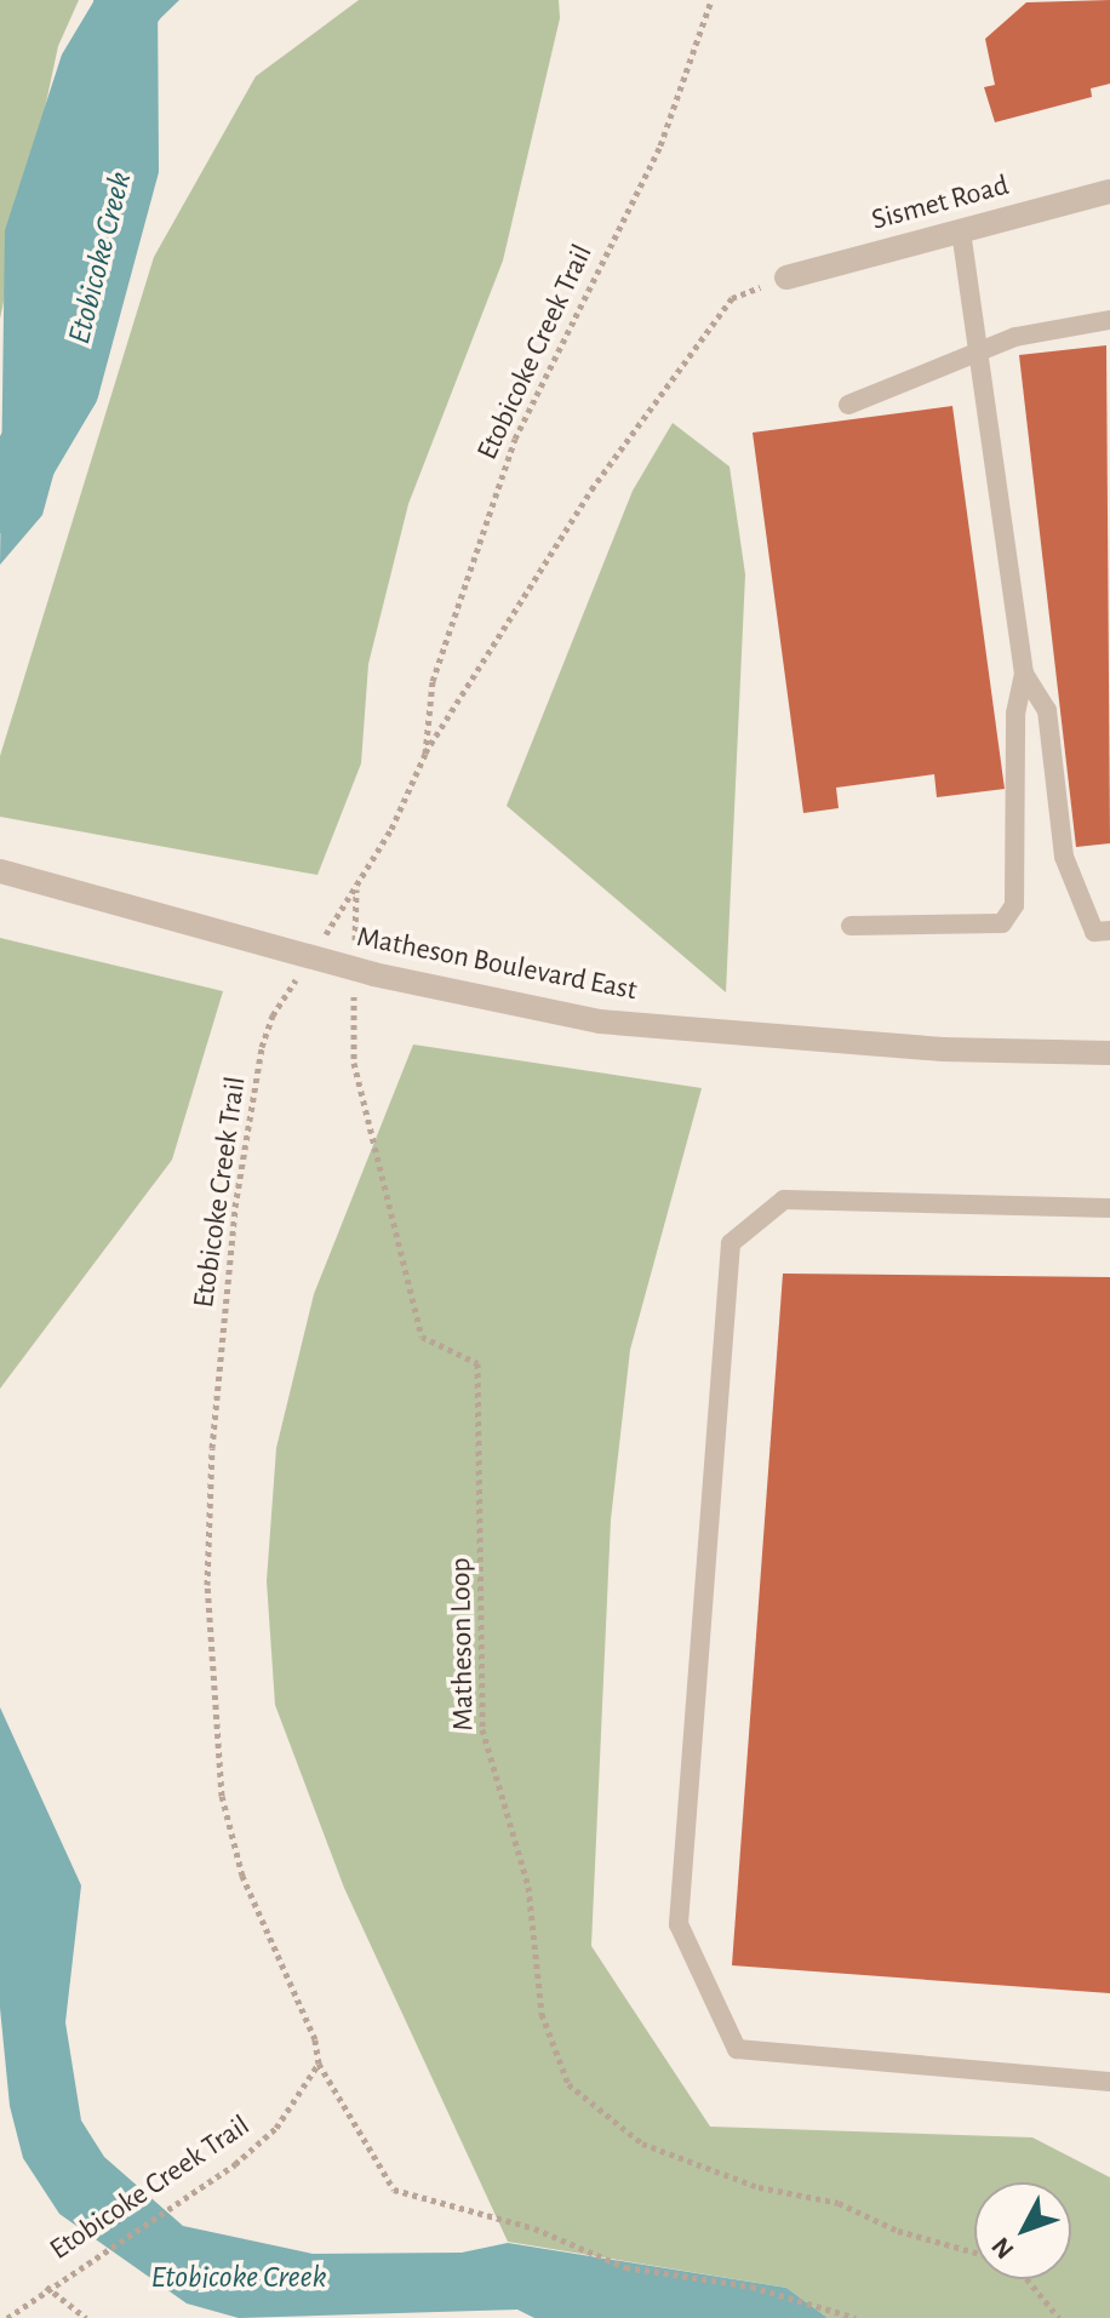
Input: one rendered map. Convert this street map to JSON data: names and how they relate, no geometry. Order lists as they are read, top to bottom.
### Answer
{
  "streets": {
    "street": ["Sismet Road", "Matheson Boulevard East"],
    "path": ["Etobicoke Creek Trail", "Matheson Loop"]
  },
  "water": ["Etobicoke Creek"],
  "north": "bottom left"
}
